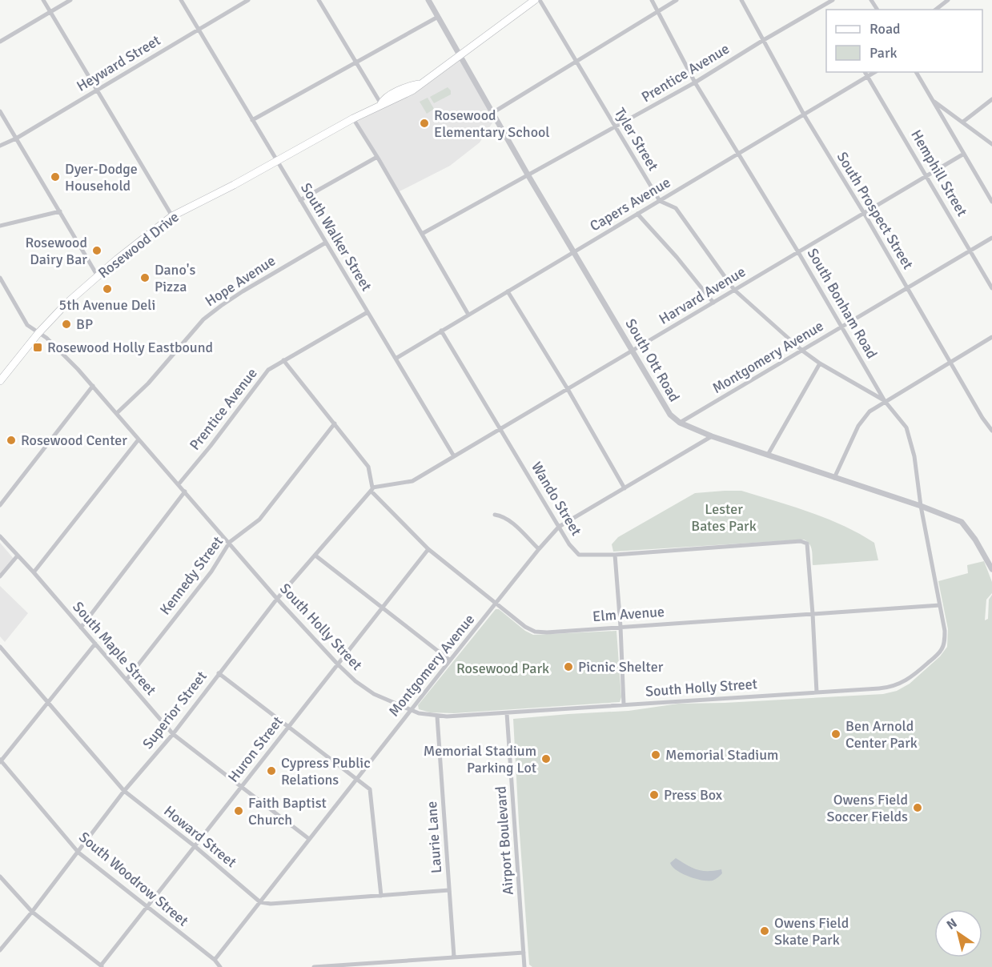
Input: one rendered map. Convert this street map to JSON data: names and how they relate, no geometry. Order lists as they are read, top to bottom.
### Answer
{
  "streets": {
    "main road": ["Rosewood Drive"],
    "street": [
      "Heyward Street",
      "Prentice Avenue",
      "Tyler Street",
      "Hemphill Street",
      "Capers Avenue",
      "South Prospect Street",
      "South Walker Street",
      "Hope Avenue",
      "Harvard Avenue",
      "South Bonham Road",
      "Montgomery Avenue",
      "South Ott Road",
      "Wando Street",
      "Kennedy Street",
      "Elm Avenue",
      "South Holly Street",
      "South Maple Street",
      "Superior Street",
      "Huron Street",
      "Howard Street",
      "Laurie Lane",
      "Airport Boulevard",
      "South Woodrow Street"
    ]
  },
  "crossings": [
    ["Heyward Street", "South Walker Street"],
    ["Prentice Avenue", "Tyler Street"],
    ["Prentice Avenue", "South Prospect Street"],
    ["Prentice Avenue", "South Walker Street"],
    ["Prentice Avenue", "South Bonham Road"],
    ["Prentice Avenue", "South Ott Road"],
    ["Prentice Avenue", "South Holly Street"],
    ["Tyler Street", "Capers Avenue"],
    ["Tyler Street", "Harvard Avenue"],
    ["Tyler Street", "South Bonham Road"],
    ["Tyler Street", "Montgomery Avenue"],
    ["Hemphill Street", "Capers Avenue"],
    ["Hemphill Street", "Harvard Avenue"],
    ["Hemphill Street", "Montgomery Avenue"],
    ["Capers Avenue", "South Prospect Street"],
    ["Capers Avenue", "South Walker Street"],
    ["Capers Avenue", "South Bonham Road"],
    ["Capers Avenue", "South Ott Road"],
    ["Capers Avenue", "Wando Street"],
    ["South Prospect Street", "Harvard Avenue"],
    ["South Prospect Street", "Montgomery Avenue"],
    ["South Walker Street", "Rosewood Drive"],
    ["South Walker Street", "Hope Avenue"],
    ["South Walker Street", "Harvard Avenue"],
    ["Rosewood Drive", "South Ott Road"],
    ["Rosewood Drive", "South Holly Street"],
    ["Hope Avenue", "South Holly Street"],
    ["Harvard Avenue", "South Bonham Road"],
    ["Harvard Avenue", "South Ott Road"],
    ["Harvard Avenue", "Wando Street"],
    ["Harvard Avenue", "Elm Avenue"],
    ["Harvard Avenue", "Superior Street"],
    ["South Bonham Road", "Montgomery Avenue"],
    ["South Bonham Road", "South Ott Road"],
    ["South Bonham Road", "Elm Avenue"],
    ["South Bonham Road", "South Holly Street"],
    ["Montgomery Avenue", "South Ott Road"],
    ["Montgomery Avenue", "Wando Street"],
    ["Montgomery Avenue", "Elm Avenue"],
    ["Montgomery Avenue", "South Holly Street"],
    ["Montgomery Avenue", "South Maple Street"],
    ["Montgomery Avenue", "Howard Street"],
    ["Montgomery Avenue", "South Woodrow Street"],
    ["Wando Street", "Elm Avenue"],
    ["Kennedy Street", "South Holly Street"],
    ["Kennedy Street", "South Maple Street"],
    ["Elm Avenue", "Superior Street"],
    ["Elm Avenue", "Huron Street"],
    ["South Holly Street", "Superior Street"],
    ["South Holly Street", "Huron Street"],
    ["South Holly Street", "Laurie Lane"],
    ["South Holly Street", "Airport Boulevard"],
    ["South Maple Street", "Superior Street"],
    ["South Maple Street", "Huron Street"],
    ["Superior Street", "Howard Street"],
    ["Superior Street", "South Woodrow Street"],
    ["Huron Street", "Howard Street"],
    ["Huron Street", "South Woodrow Street"]
  ],
  "parks": ["Lester Bates Park", "Rosewood Park"],
  "places": {
    "other": [
      "Rosewood Elementary School",
      "Dyer-Dodge Household",
      "Rosewood Dairy Bar",
      "Dano's Pizza",
      "5th Avenue Deli",
      "BP",
      "Rosewood Center",
      "Picnic Shelter",
      "Ben Arnold Center Park",
      "Memorial Stadium",
      "Memorial Stadium Parking Lot",
      "Cypress Public Relations",
      "Press Box",
      "Owens Field Soccer Fields",
      "Faith Baptist Church",
      "Owens Field Skate Park"
    ],
    "transit": ["Rosewood Holly Eastbound"]
  },
  "legend": ["Road", "Park"],
  "north": "top left"
}
